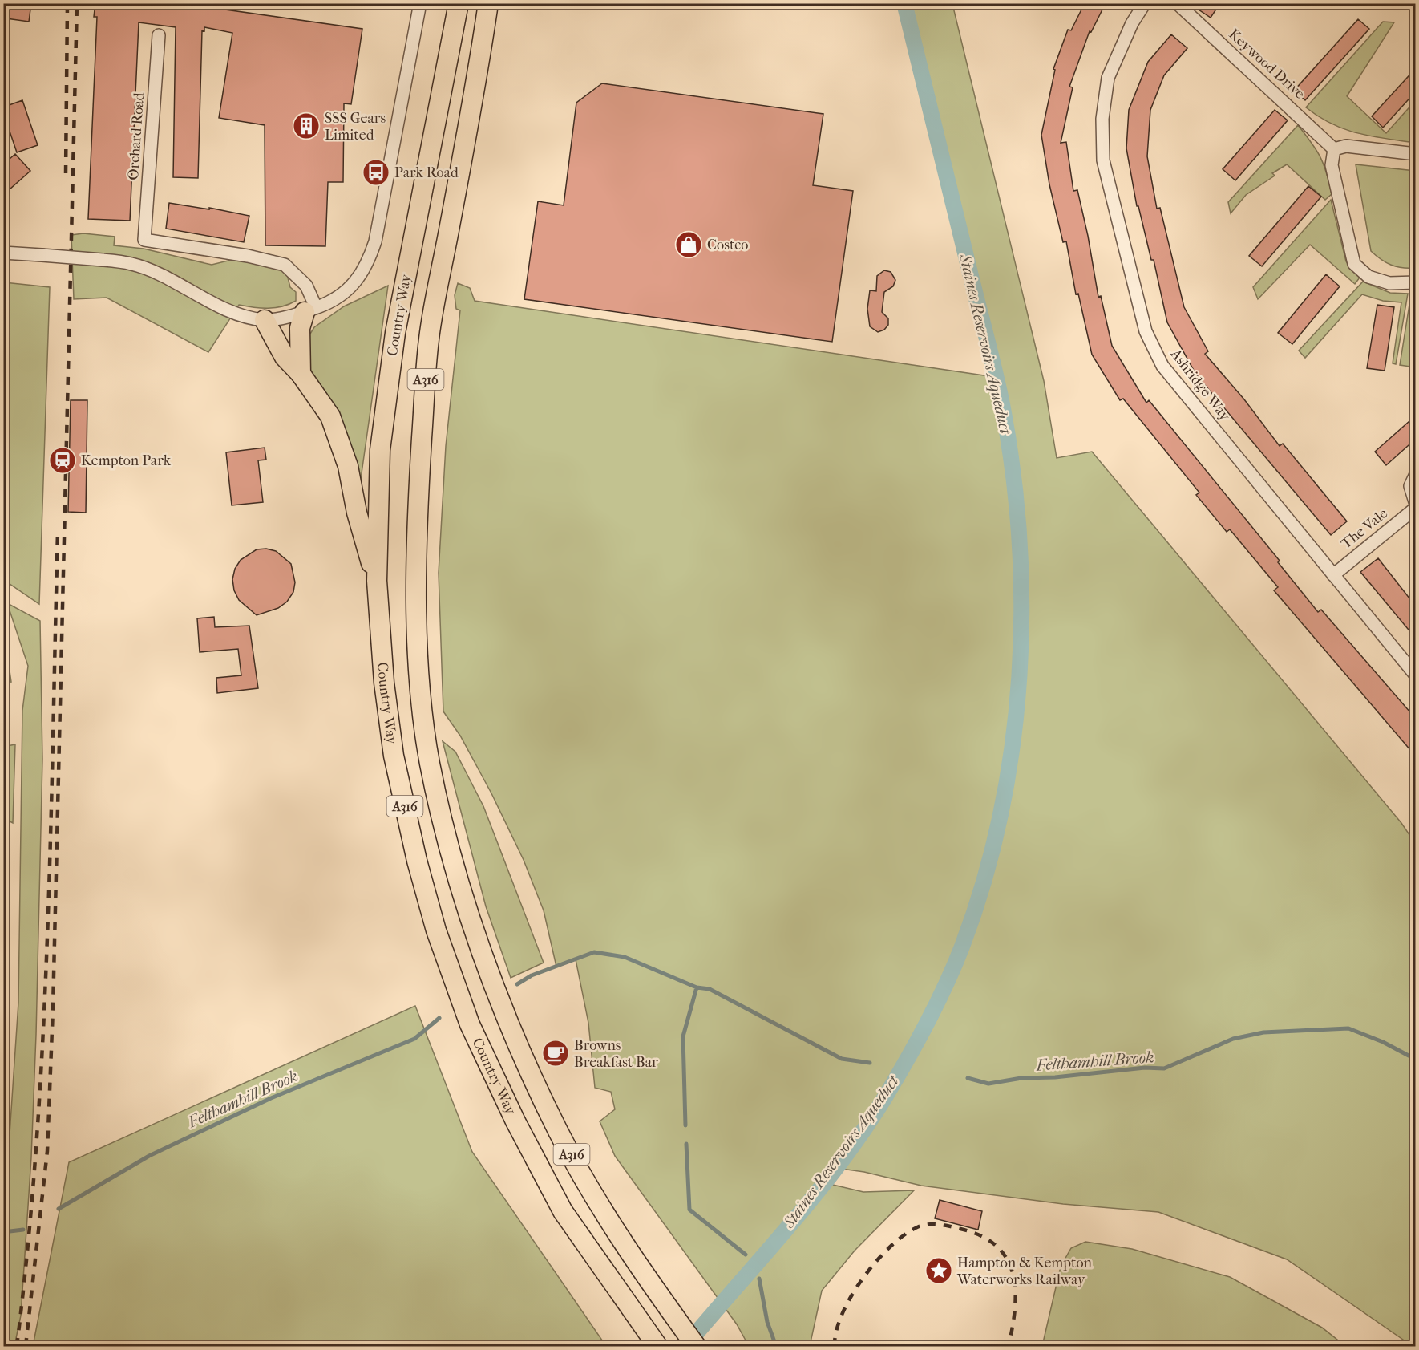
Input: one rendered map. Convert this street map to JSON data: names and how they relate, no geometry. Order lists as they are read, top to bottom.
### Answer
{
  "streets": {
    "highway": ["Country Way", "A316"],
    "street": [
      "Keywood Drive",
      "Orchard Road",
      "Ashridge Way",
      "The Vale"
    ]
  },
  "crossings": [
    ["Ashridge Way", "The Vale"]
  ],
  "water": ["Staines Reservoirs Aqueduct", "Felthamhill Brook"],
  "places": {
    "building": ["SSS Gears Limited"],
    "bus stop": ["Park Road"],
    "shop": ["Costco"],
    "station": ["Kempton Park"],
    "cafe": ["Browns Breakfast Bar"],
    "place": ["Hampton & Kempton Waterworks Railway"]
  }
}
